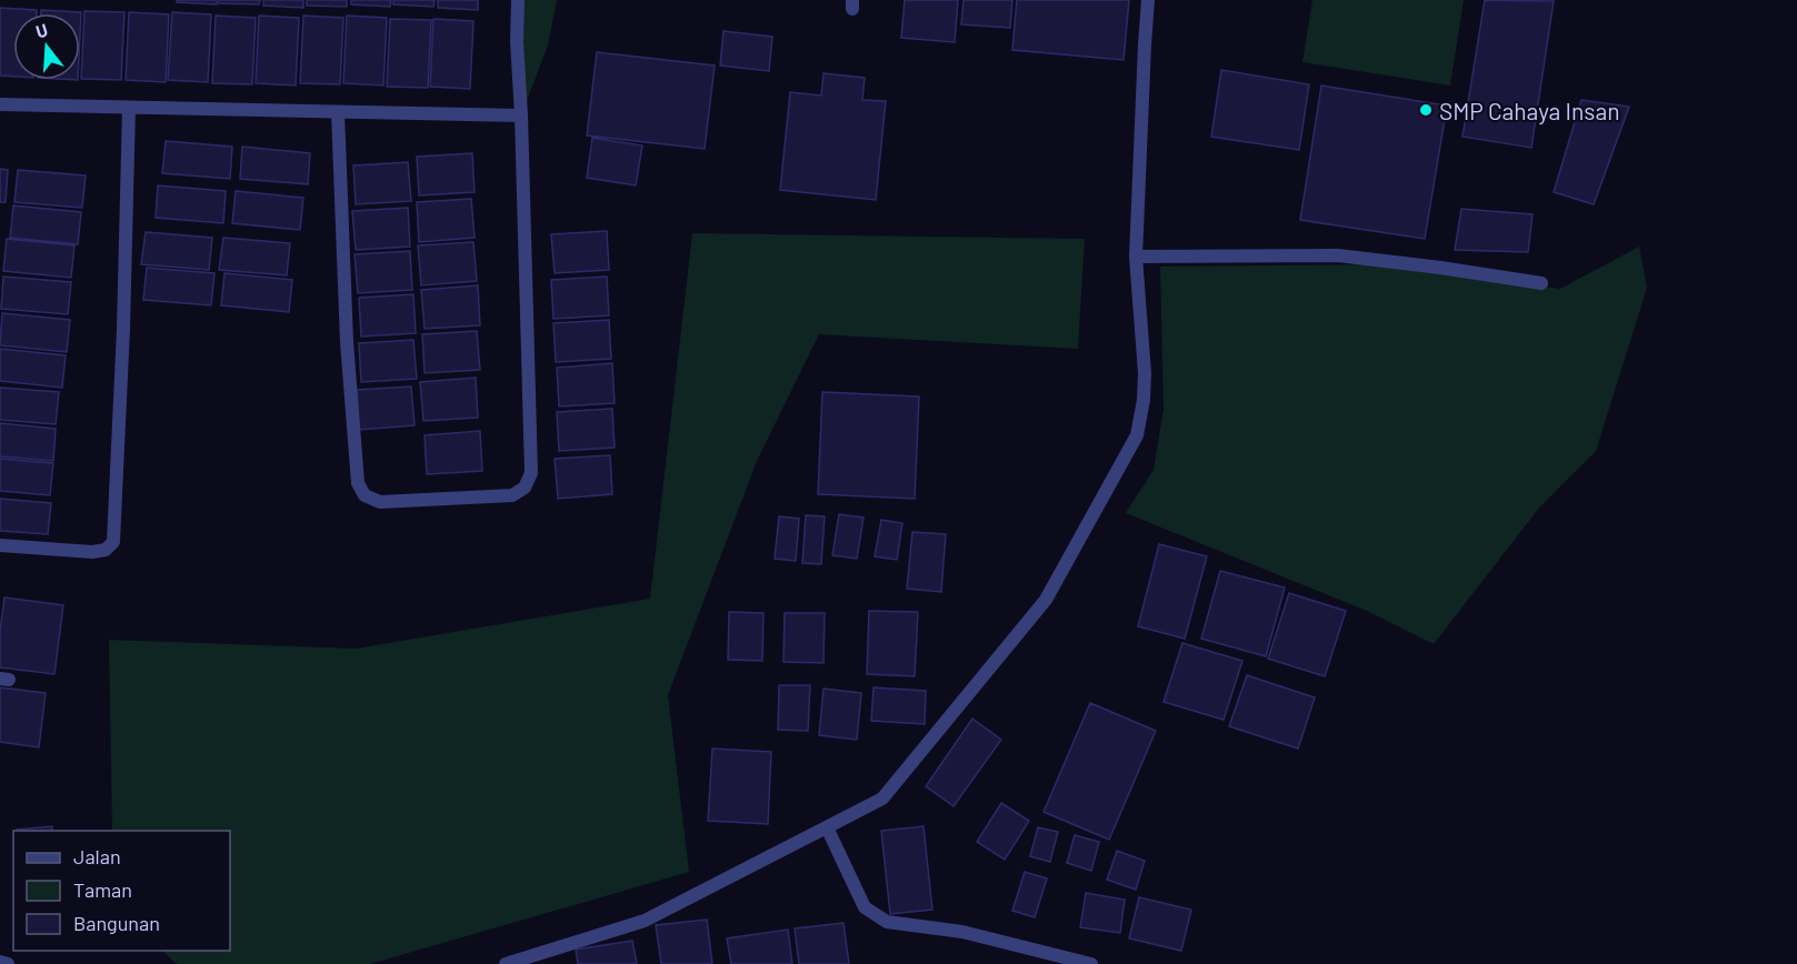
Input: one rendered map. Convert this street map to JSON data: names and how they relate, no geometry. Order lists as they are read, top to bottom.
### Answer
{
  "places": ["SMP Cahaya Insan"],
  "legend": ["Jalan", "Taman", "Bangunan"],
  "north": "top"
}
